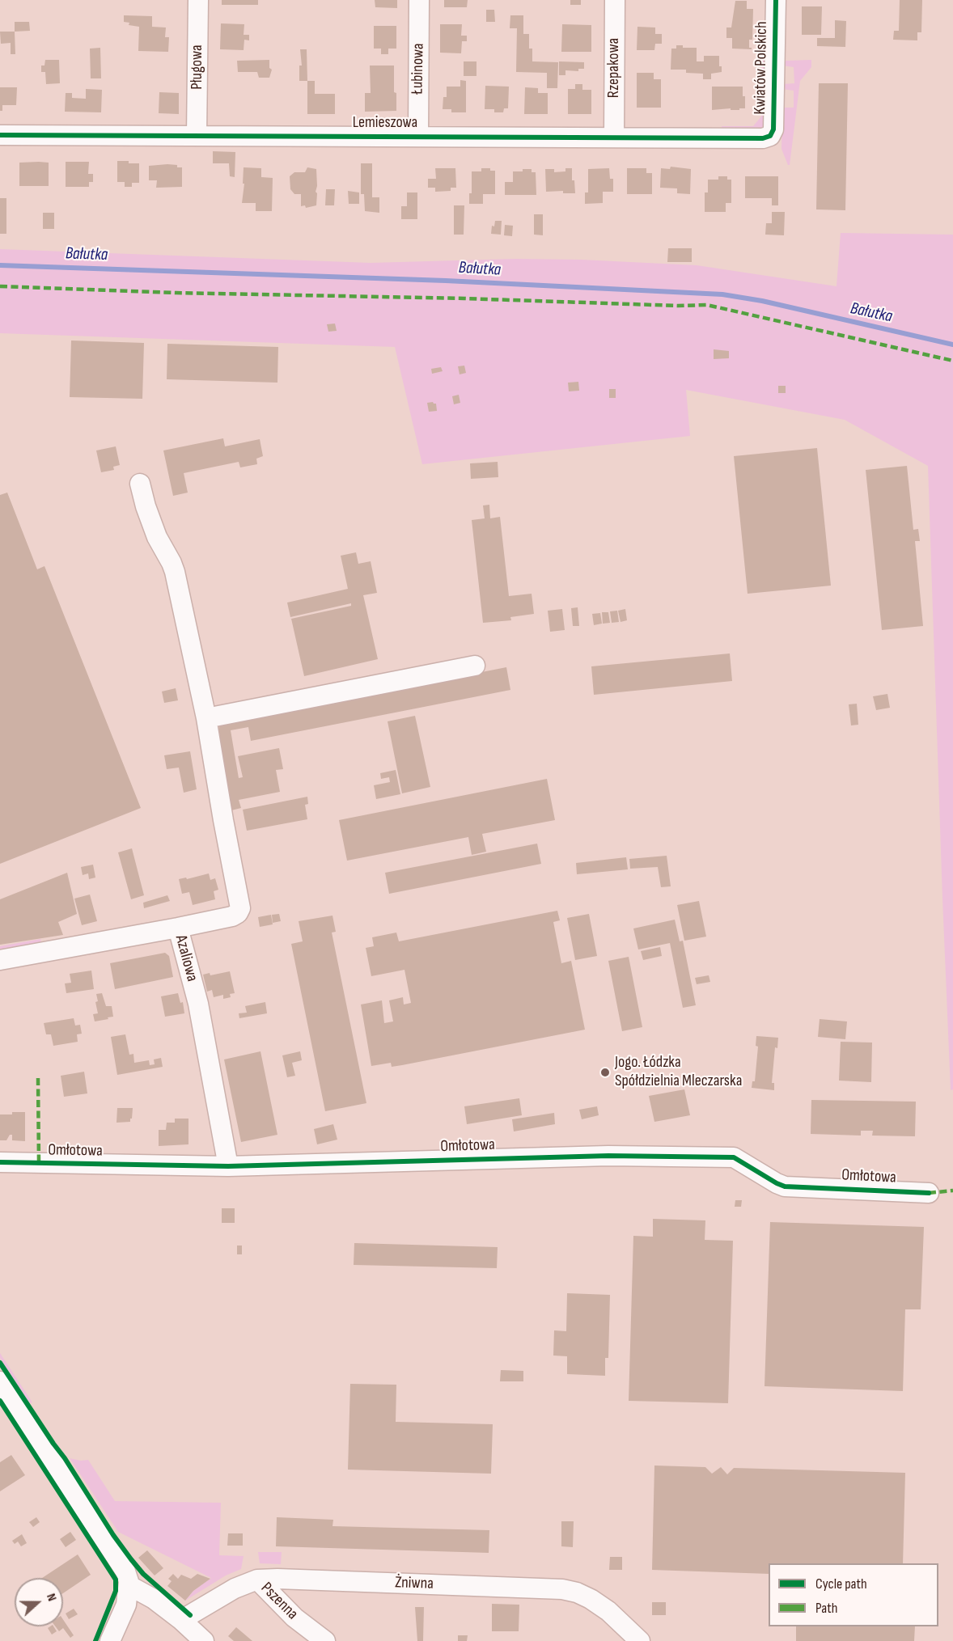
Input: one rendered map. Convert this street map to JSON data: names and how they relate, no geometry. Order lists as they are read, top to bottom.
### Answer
{
  "streets": {
    "street": [
      "Pługowa",
      "Rzepakowa",
      "Kwiatów Polskich",
      "Łubinowa",
      "Lemieszowa",
      "Azaliowa",
      "Omłotowa",
      "Żniwna",
      "Pszenna"
    ]
  },
  "crossings": [
    ["Pługowa", "Lemieszowa"],
    ["Rzepakowa", "Lemieszowa"],
    ["Kwiatów Polskich", "Lemieszowa"],
    ["Łubinowa", "Lemieszowa"],
    ["Azaliowa", "Omłotowa"],
    ["Żniwna", "Pszenna"]
  ],
  "water": ["Bałutka"],
  "places": ["Jogo. Łódzka Spółdzielnia Mleczarska"],
  "legend": ["Cycle path", "Path"],
  "north": "right"
}
